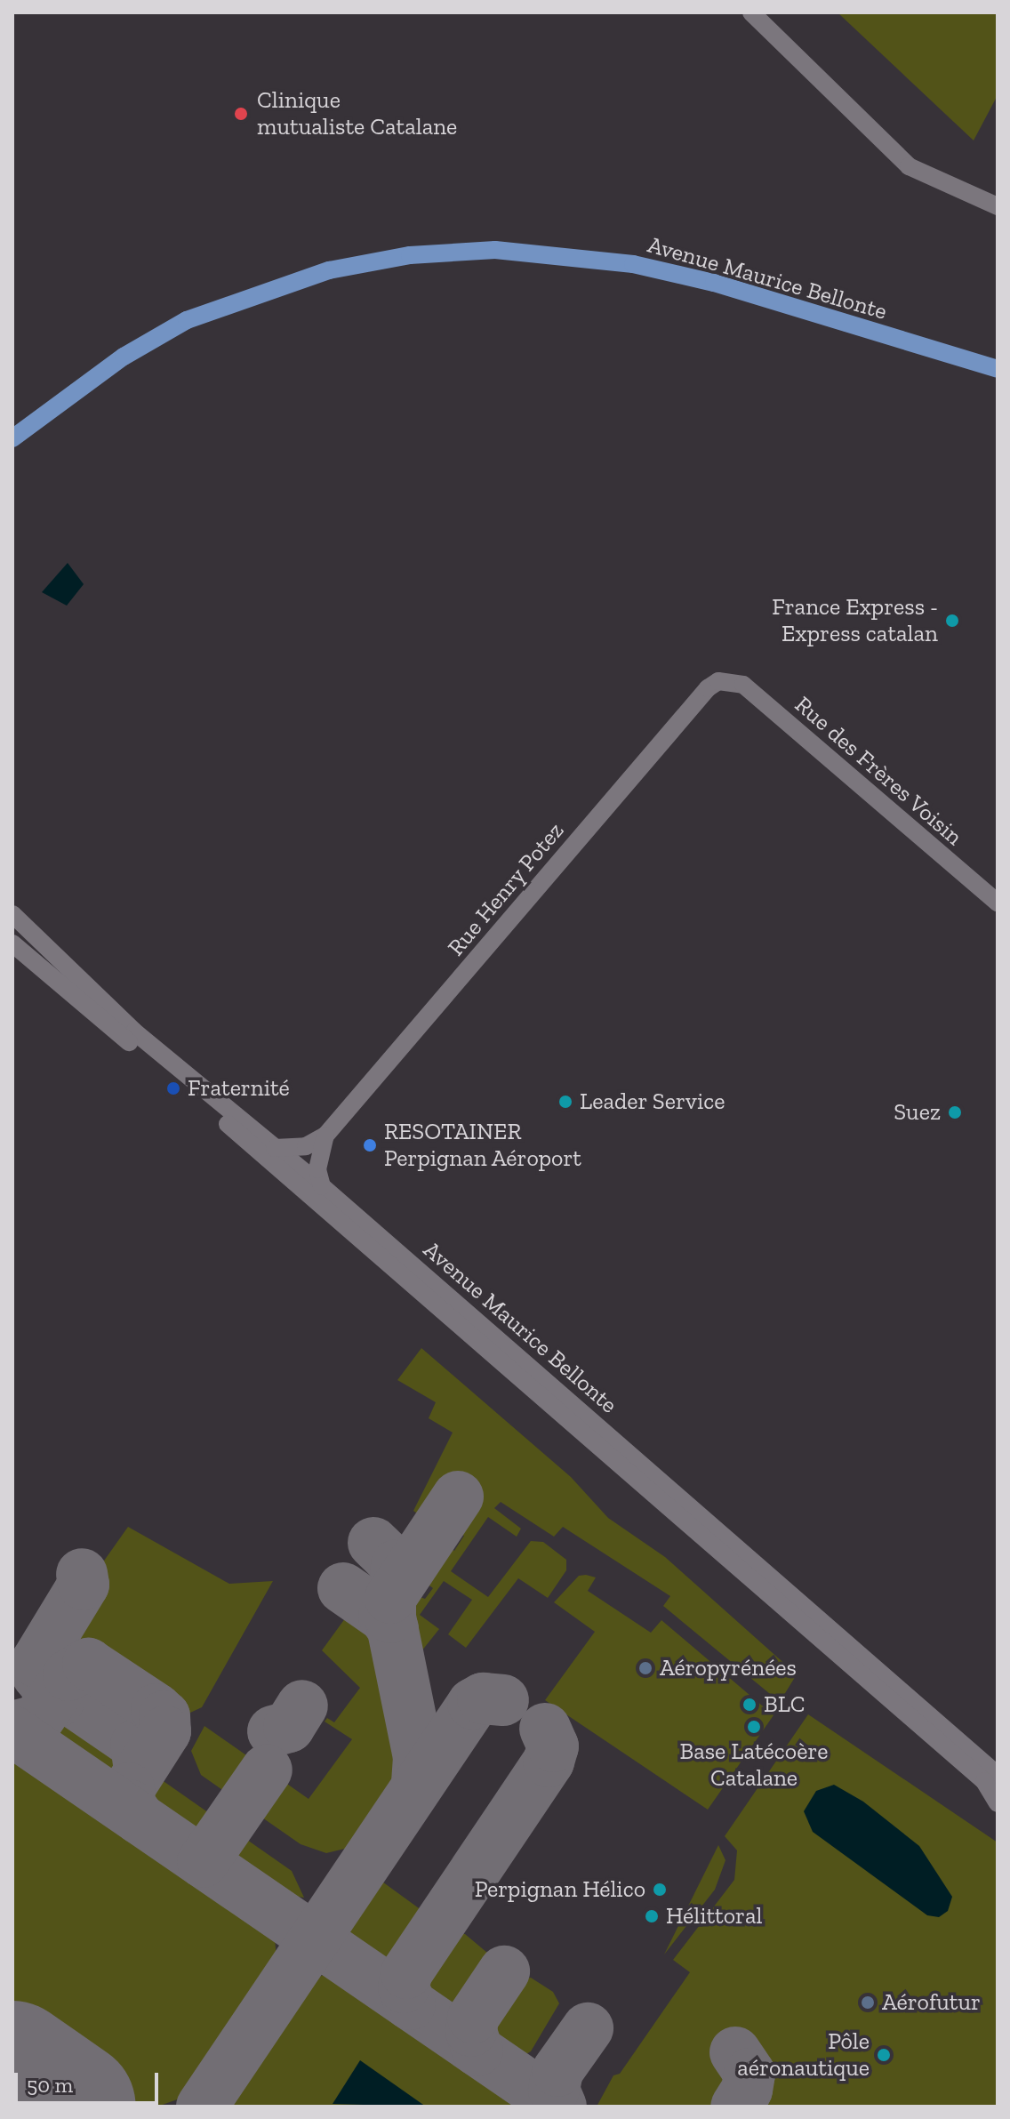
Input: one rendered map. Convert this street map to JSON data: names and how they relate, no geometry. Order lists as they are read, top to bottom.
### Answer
{
  "streets": {
    "main road": ["Avenue Maurice Bellonte"],
    "street": ["Rue des Frères Voisin", "Rue Henry Potez"]
  },
  "crossings": [
    ["Rue des Frères Voisin", "Rue Henry Potez"]
  ],
  "places": [
    "Clinique mutualiste Catalane",
    "France Express - Express catalan",
    "Fraternité",
    "Leader Service",
    "Suez",
    "RESOTAINER Perpignan Aéroport",
    "Aéropyrénées",
    "BLC",
    "Base Latécoère Catalane",
    "Perpignan Hélico",
    "Hélittoral",
    "Aérofutur",
    "Pôle aéronautique"
  ],
  "scale_bar": "50 m"
}
